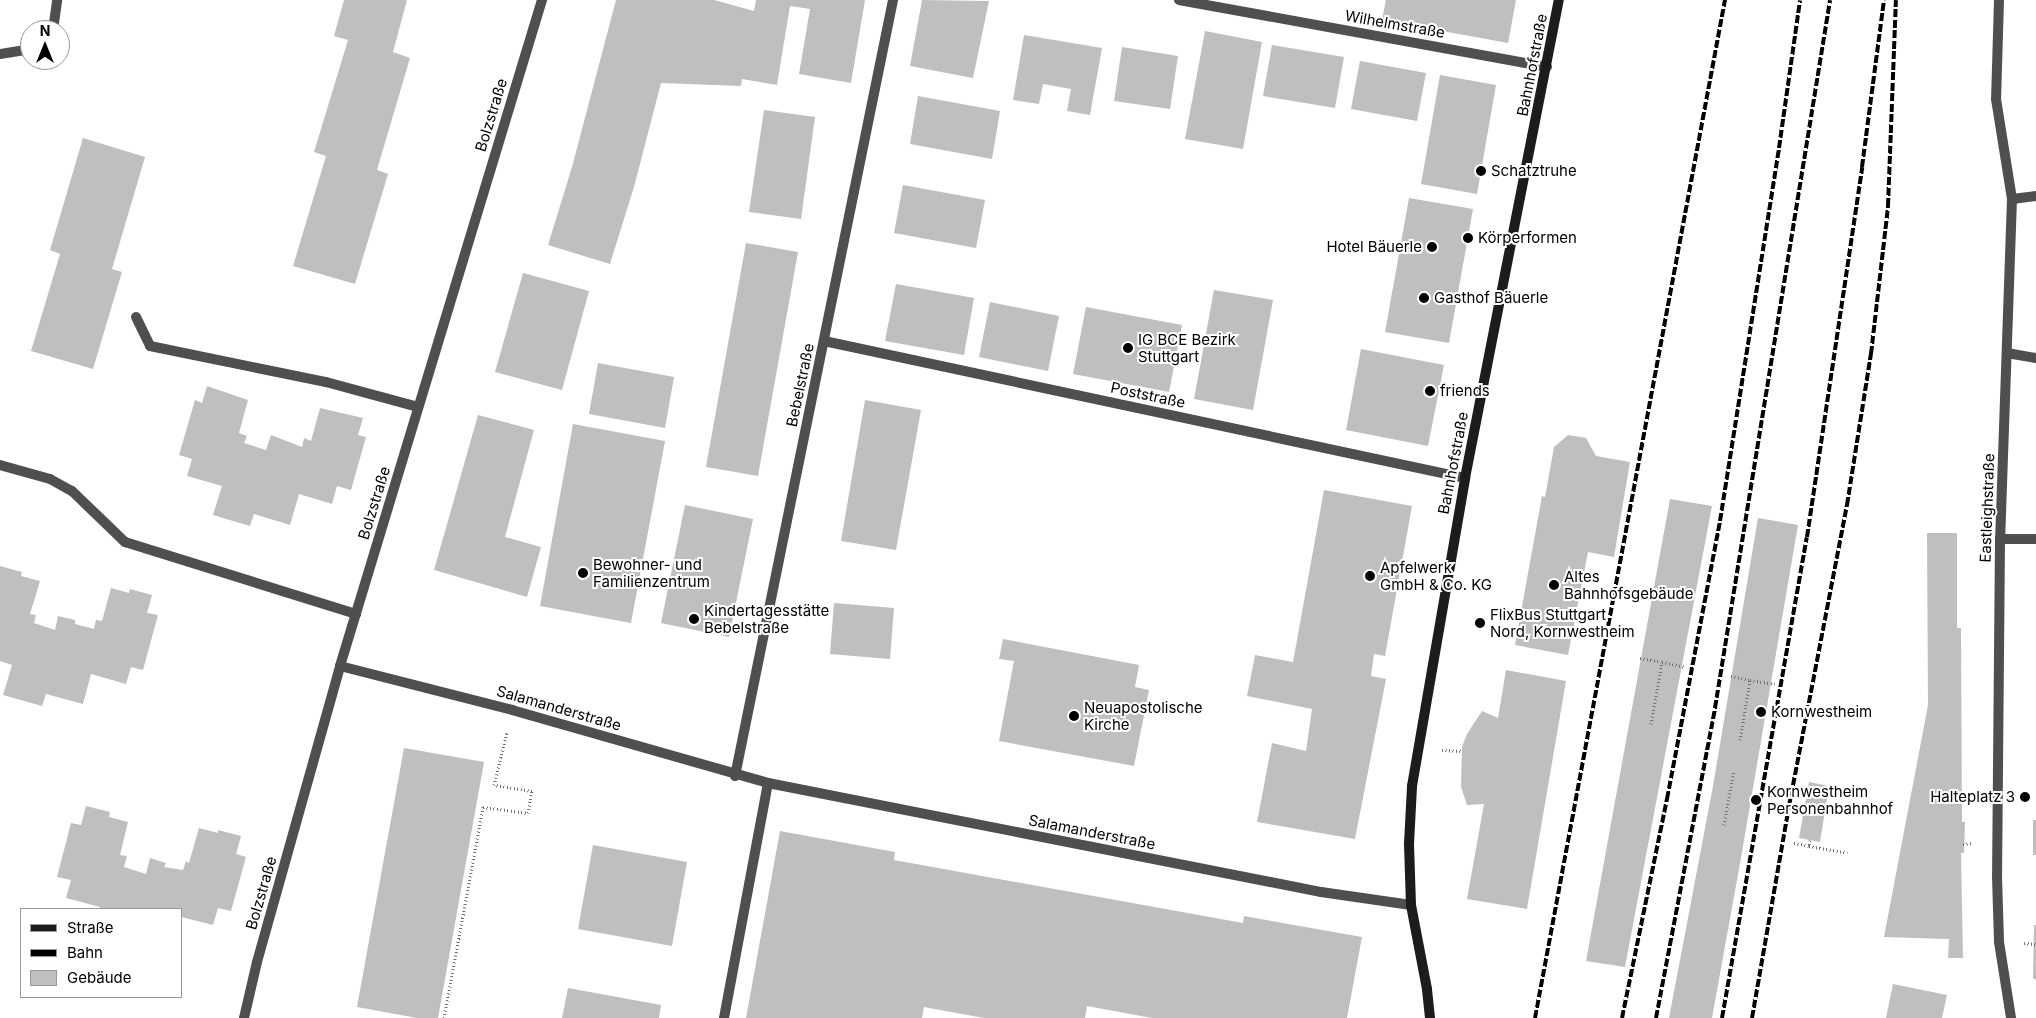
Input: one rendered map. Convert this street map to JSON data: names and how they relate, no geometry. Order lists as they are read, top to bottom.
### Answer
{
  "streets": {
    "main road": ["Bahnhofstraße"],
    "street": [
      "Wilhelmstraße",
      "Bolzstraße",
      "Bebelstraße",
      "Poststraße",
      "Eastleighstraße",
      "Salamanderstraße"
    ]
  },
  "crossings": [
    ["Wilhelmstraße", "Bahnhofstraße"],
    ["Bahnhofstraße", "Poststraße"],
    ["Bahnhofstraße", "Salamanderstraße"],
    ["Bolzstraße", "Salamanderstraße"],
    ["Bebelstraße", "Poststraße"],
    ["Bebelstraße", "Salamanderstraße"]
  ],
  "places": [
    "Schatztruhe",
    "Körperformen",
    "Hotel Bäuerle",
    "Gasthof Bäuerle",
    "IG BCE Bezirk Stuttgart",
    "friends",
    "Bewohner- und Familienzentrum",
    "Apfelwerk GmbH & Co. KG",
    "Altes Bahnhofsgebäude",
    "Kindertagesstätte Bebelstraße",
    "FlixBus Stuttgart Nord, Kornwestheim",
    "Kornwestheim",
    "Neuapostolische Kirche",
    "Halteplatz 3",
    "Kornwestheim Personenbahnhof"
  ],
  "legend": ["Straße", "Bahn", "Gebäude"],
  "north": "top"
}
